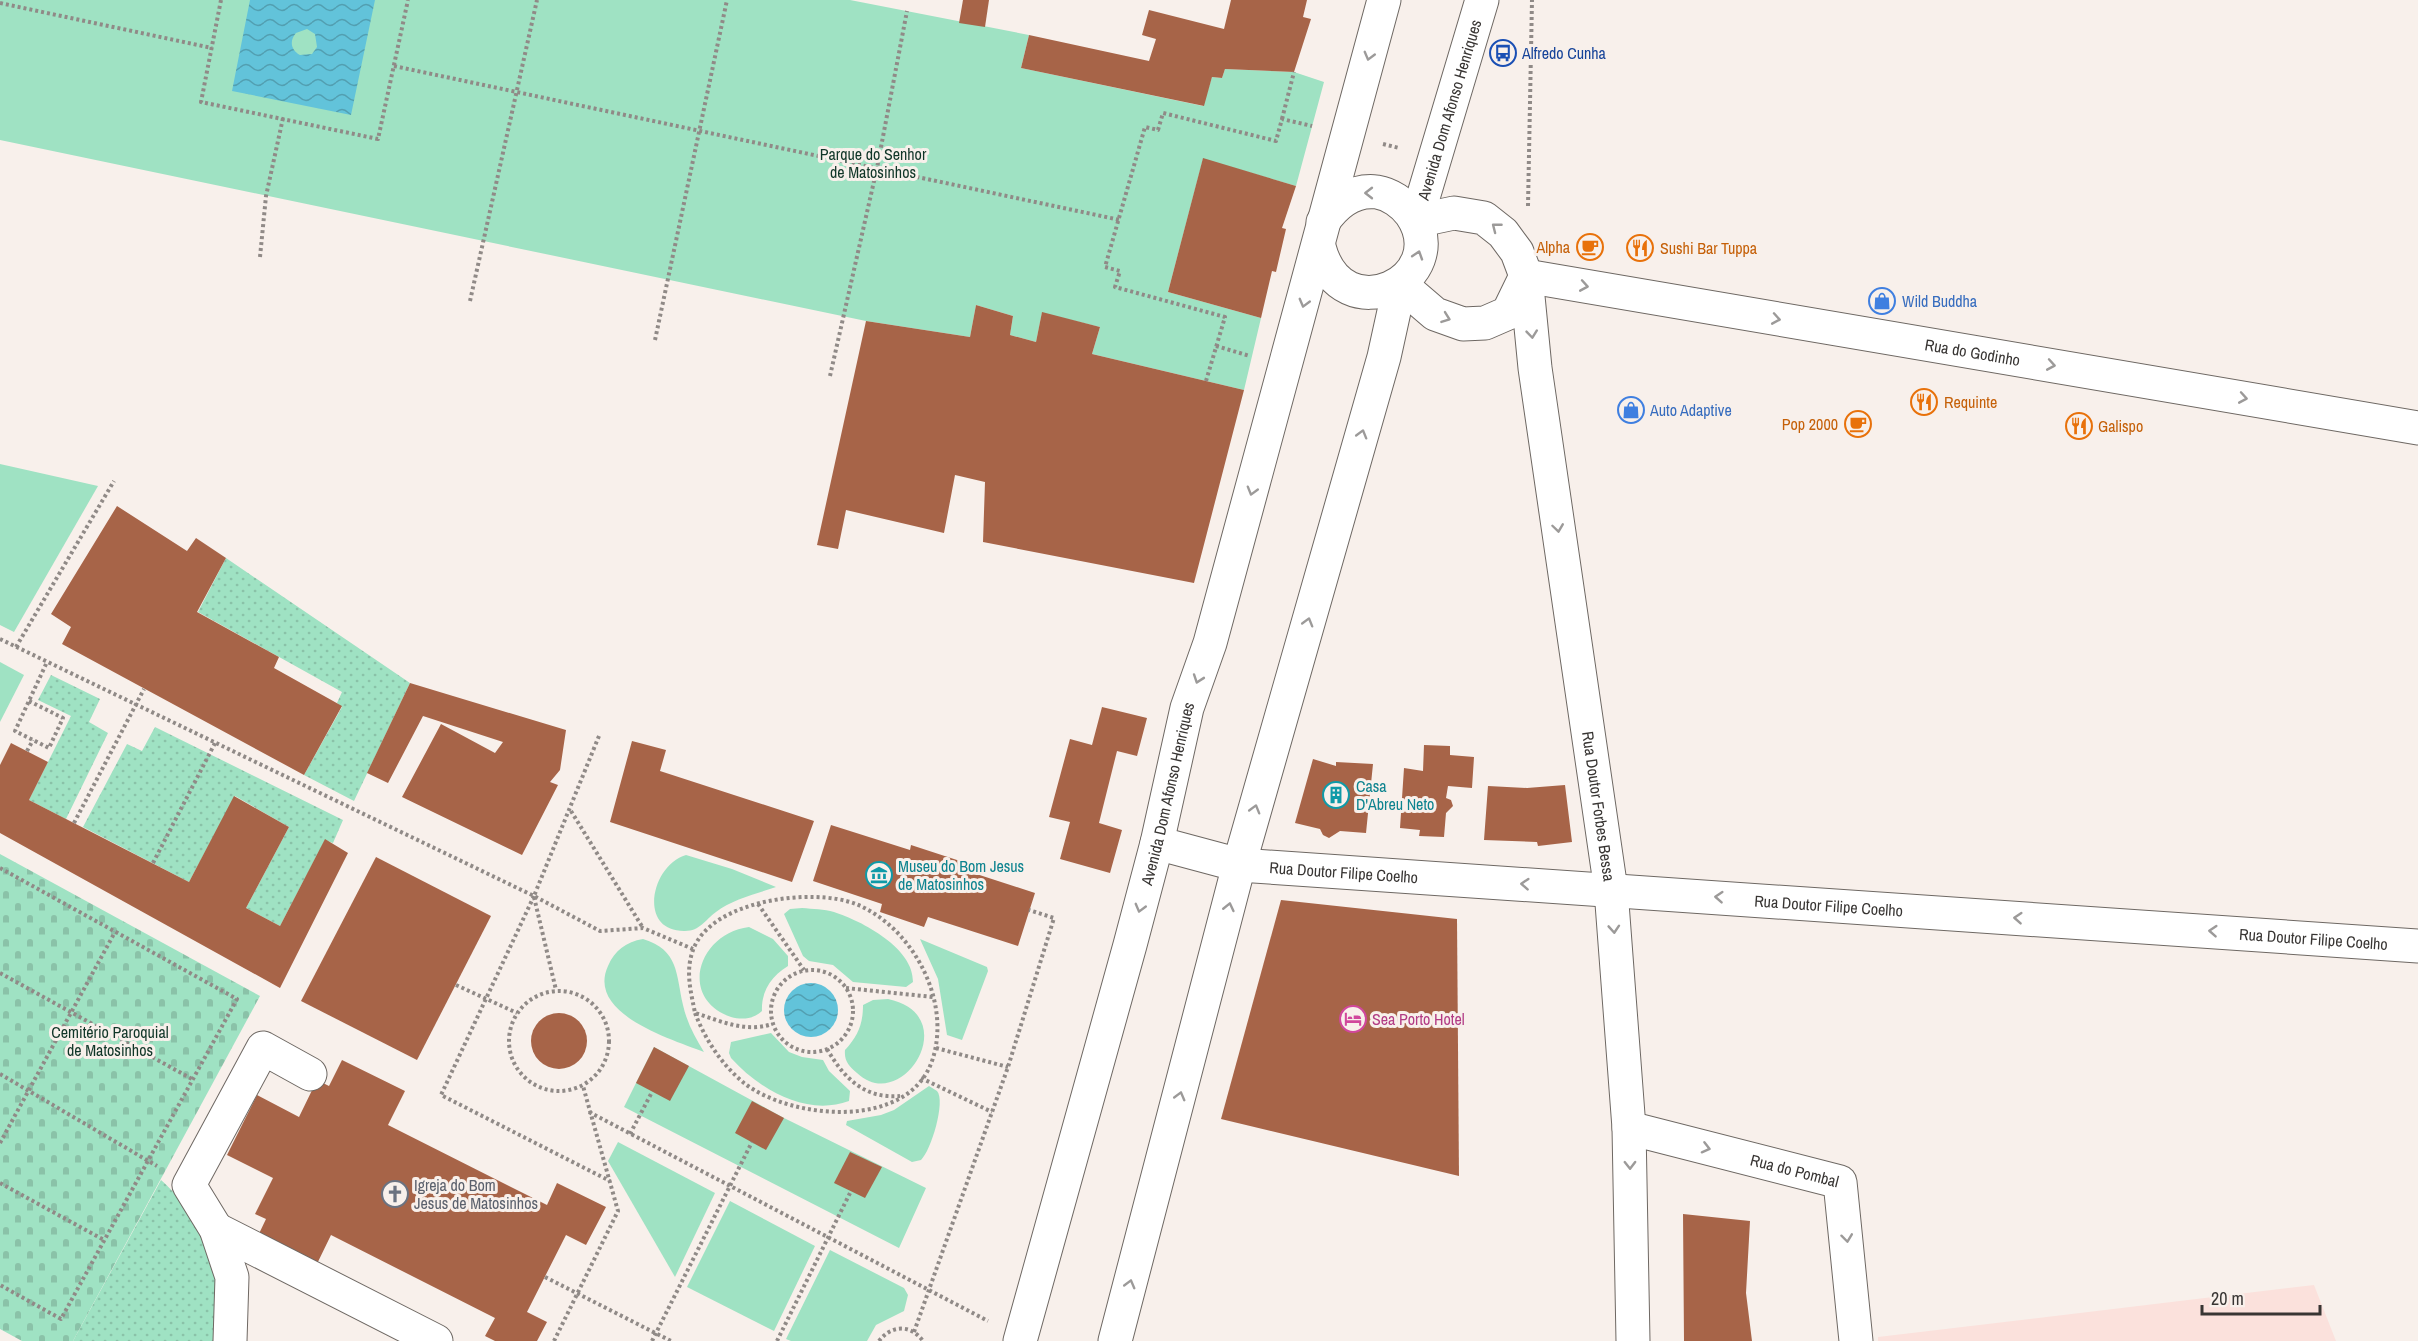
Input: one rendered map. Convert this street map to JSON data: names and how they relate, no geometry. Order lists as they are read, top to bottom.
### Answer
{
  "streets": {
    "street": [
      "Avenida Dom Afonso Henriques",
      "Rua do Godinho",
      "Rua Doutor Forbes Bessa",
      "Rua Doutor Filipe Coelho",
      "Rua do Pombal"
    ]
  },
  "crossings": [
    ["Avenida Dom Afonso Henriques", "Rua do Godinho"],
    ["Avenida Dom Afonso Henriques", "Rua Doutor Forbes Bessa"],
    ["Avenida Dom Afonso Henriques", "Rua Doutor Filipe Coelho"],
    ["Rua do Godinho", "Rua Doutor Forbes Bessa"],
    ["Rua Doutor Forbes Bessa", "Rua Doutor Filipe Coelho"],
    ["Rua Doutor Forbes Bessa", "Rua do Pombal"]
  ],
  "one_way": [
    "Rua do Godinho",
    "Rua Doutor Forbes Bessa",
    "Rua Doutor Filipe Coelho",
    "Rua do Pombal"
  ],
  "parks": ["Parque do Senhor de Matosinhos", "Cemitério Paroquial de Matosinhos"],
  "places": {
    "bus stop": ["Alfredo Cunha"],
    "cafe": ["Alpha", "Pop 2000"],
    "restaurant": ["Sushi Bar Tuppa", "Requinte", "Galispo"],
    "shop": ["Wild Buddha", "Auto Adaptive"],
    "building": ["Casa D'Abreu Neto"],
    "museum": ["Museu do Bom Jesus de Matosinhos"],
    "hotel": ["Sea Porto Hotel"],
    "church": ["Igreja do Bom Jesus de Matosinhos"]
  },
  "scale_bar": "20 m"
}
